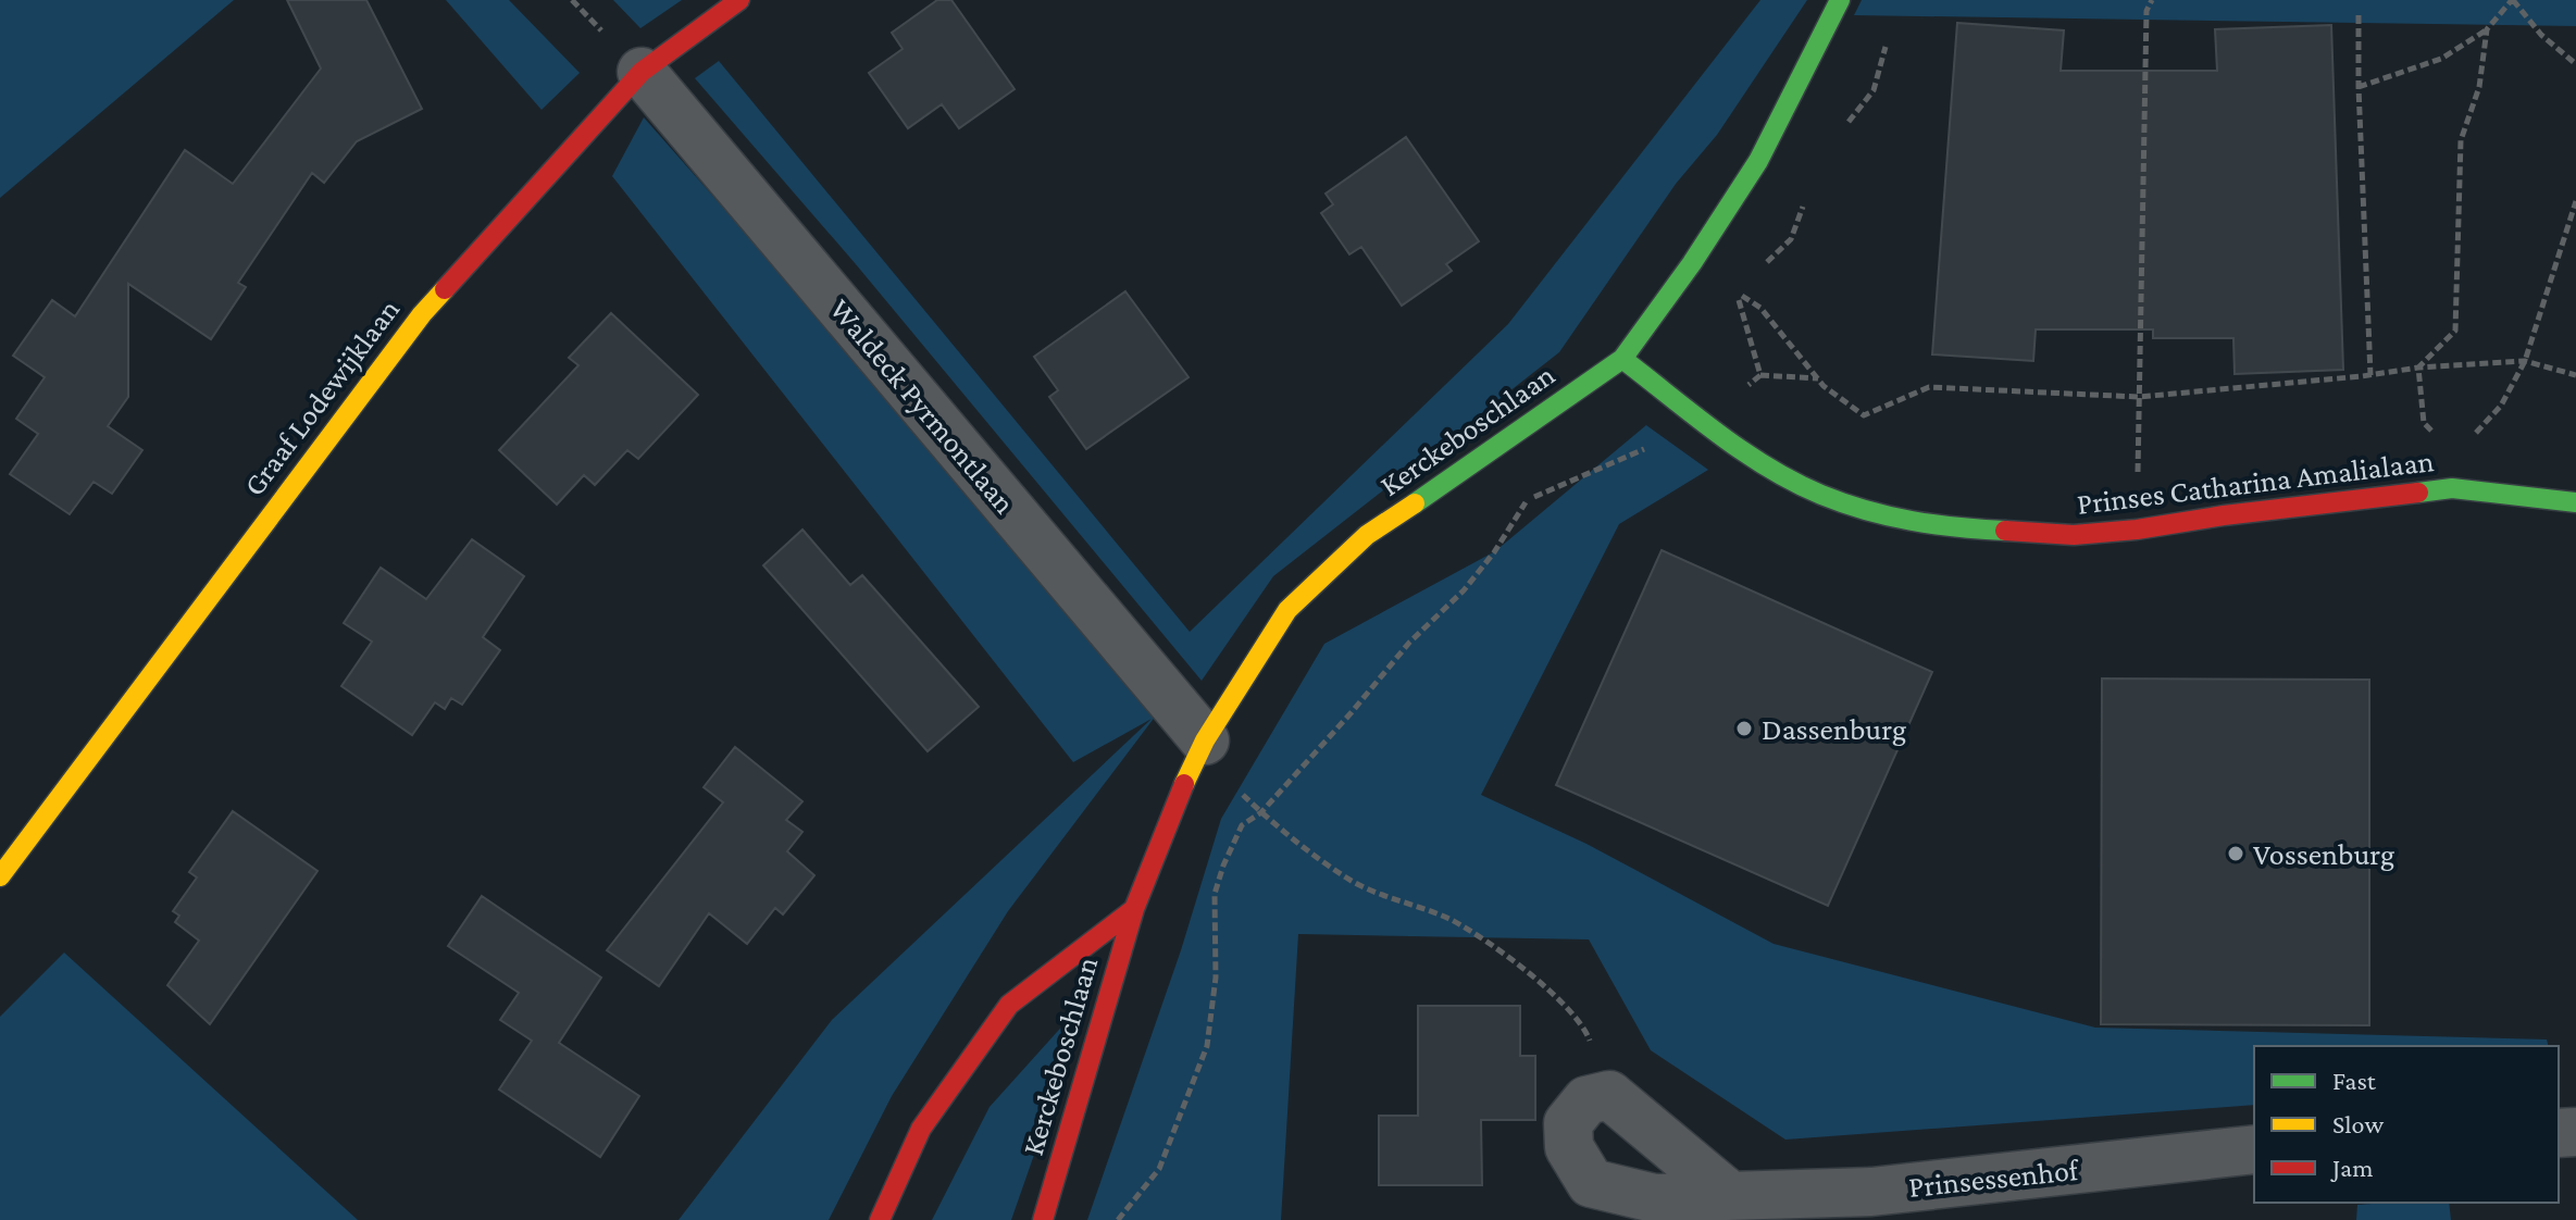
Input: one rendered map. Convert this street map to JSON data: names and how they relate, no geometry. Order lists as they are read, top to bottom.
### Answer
{
  "streets": {
    "street": [
      "Graaf Lodewijklaan",
      "Waldeck Pyrmontlaan",
      "Kerckeboschlaan",
      "Prinses Catharina Amalialaan",
      "Prinsessenhof"
    ]
  },
  "crossings": [
    ["Graaf Lodewijklaan", "Waldeck Pyrmontlaan"],
    ["Waldeck Pyrmontlaan", "Kerckeboschlaan"],
    ["Kerckeboschlaan", "Prinses Catharina Amalialaan"]
  ],
  "places": ["Dassenburg", "Vossenburg"],
  "legend": ["Fast", "Slow", "Jam"]
}
